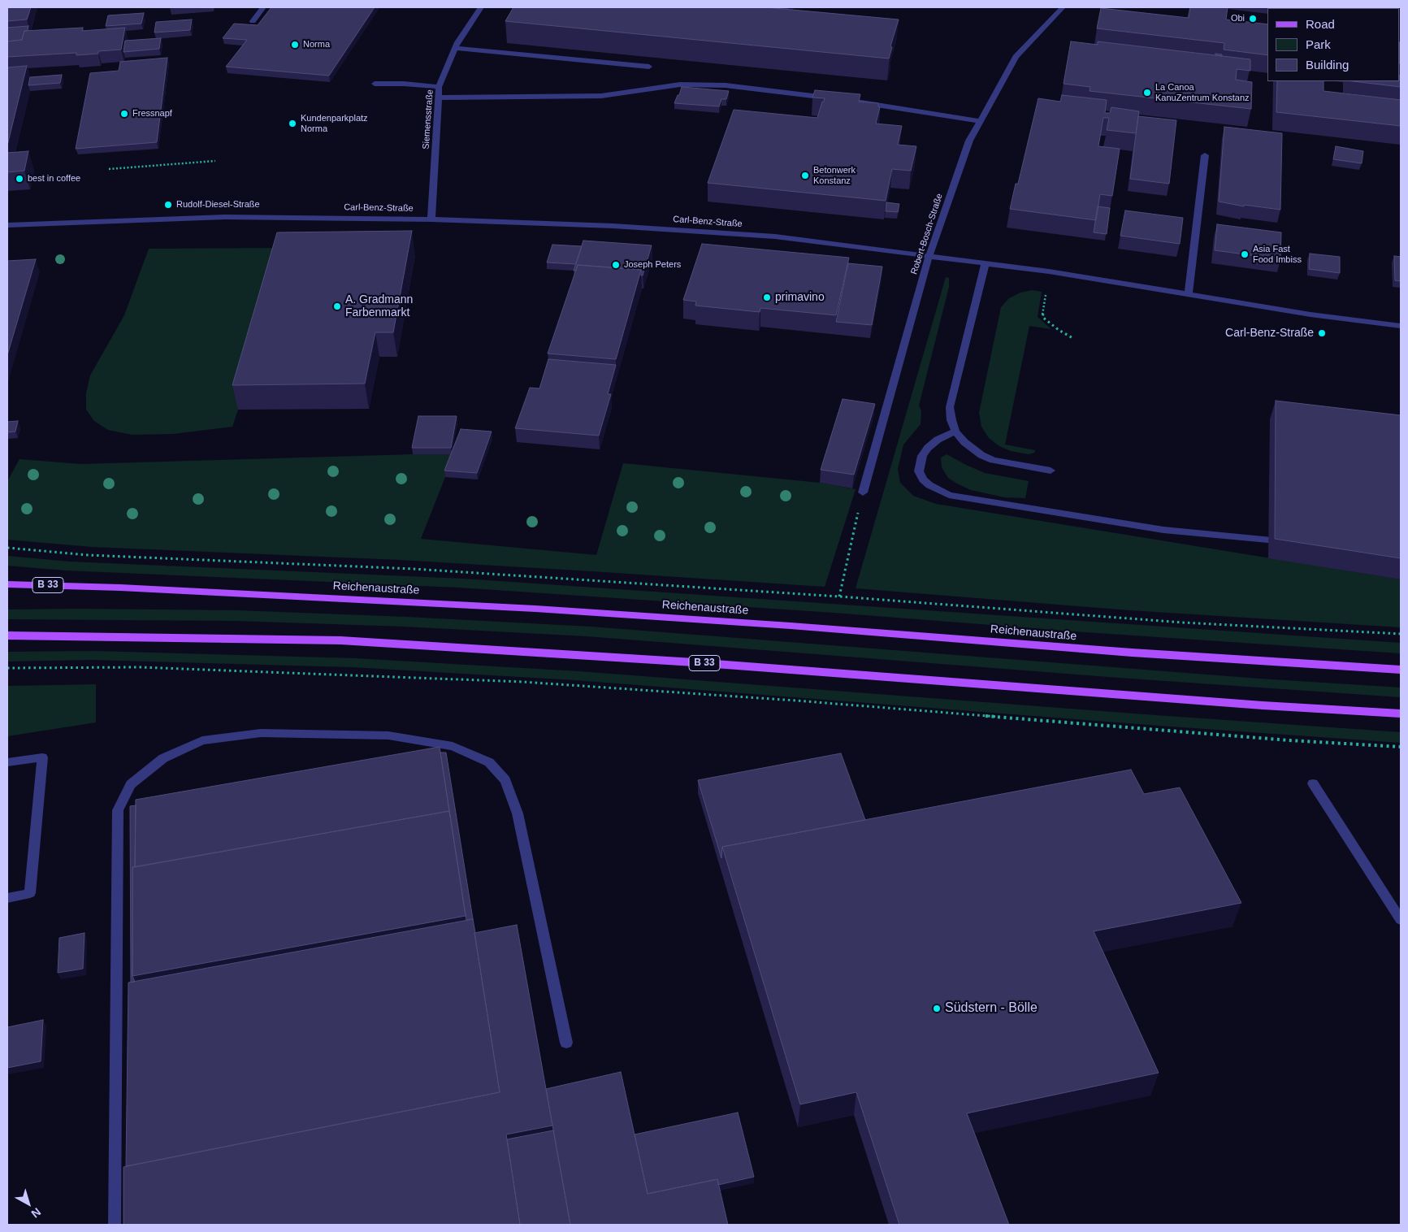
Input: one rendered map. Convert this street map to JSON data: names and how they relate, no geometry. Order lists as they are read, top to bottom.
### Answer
{
  "streets": {
    "main road": ["B 33", "Reichenaustraße"],
    "street": ["Siemensstraße", "Carl-Benz-Straße", "Robert-Bosch-Straße"]
  },
  "crossings": [
    ["Siemensstraße", "Carl-Benz-Straße"],
    ["Carl-Benz-Straße", "Robert-Bosch-Straße"]
  ],
  "places": [
    "Obi",
    "Norma",
    "La Canoa KanuZentrum Konstanz",
    "Fressnapf",
    "Kundenparkplatz Norma",
    "Betonwerk Konstanz",
    "best in coffee",
    "Rudolf-Diesel-Straße",
    "Asia Fast Food Imbiss",
    "Joseph Peters",
    "primavino",
    "A. Gradmann Farbenmarkt",
    "Carl-Benz-Straße",
    "Südstern - Bölle"
  ],
  "legend": ["Road", "Park", "Building"],
  "north": "bottom right"
}
